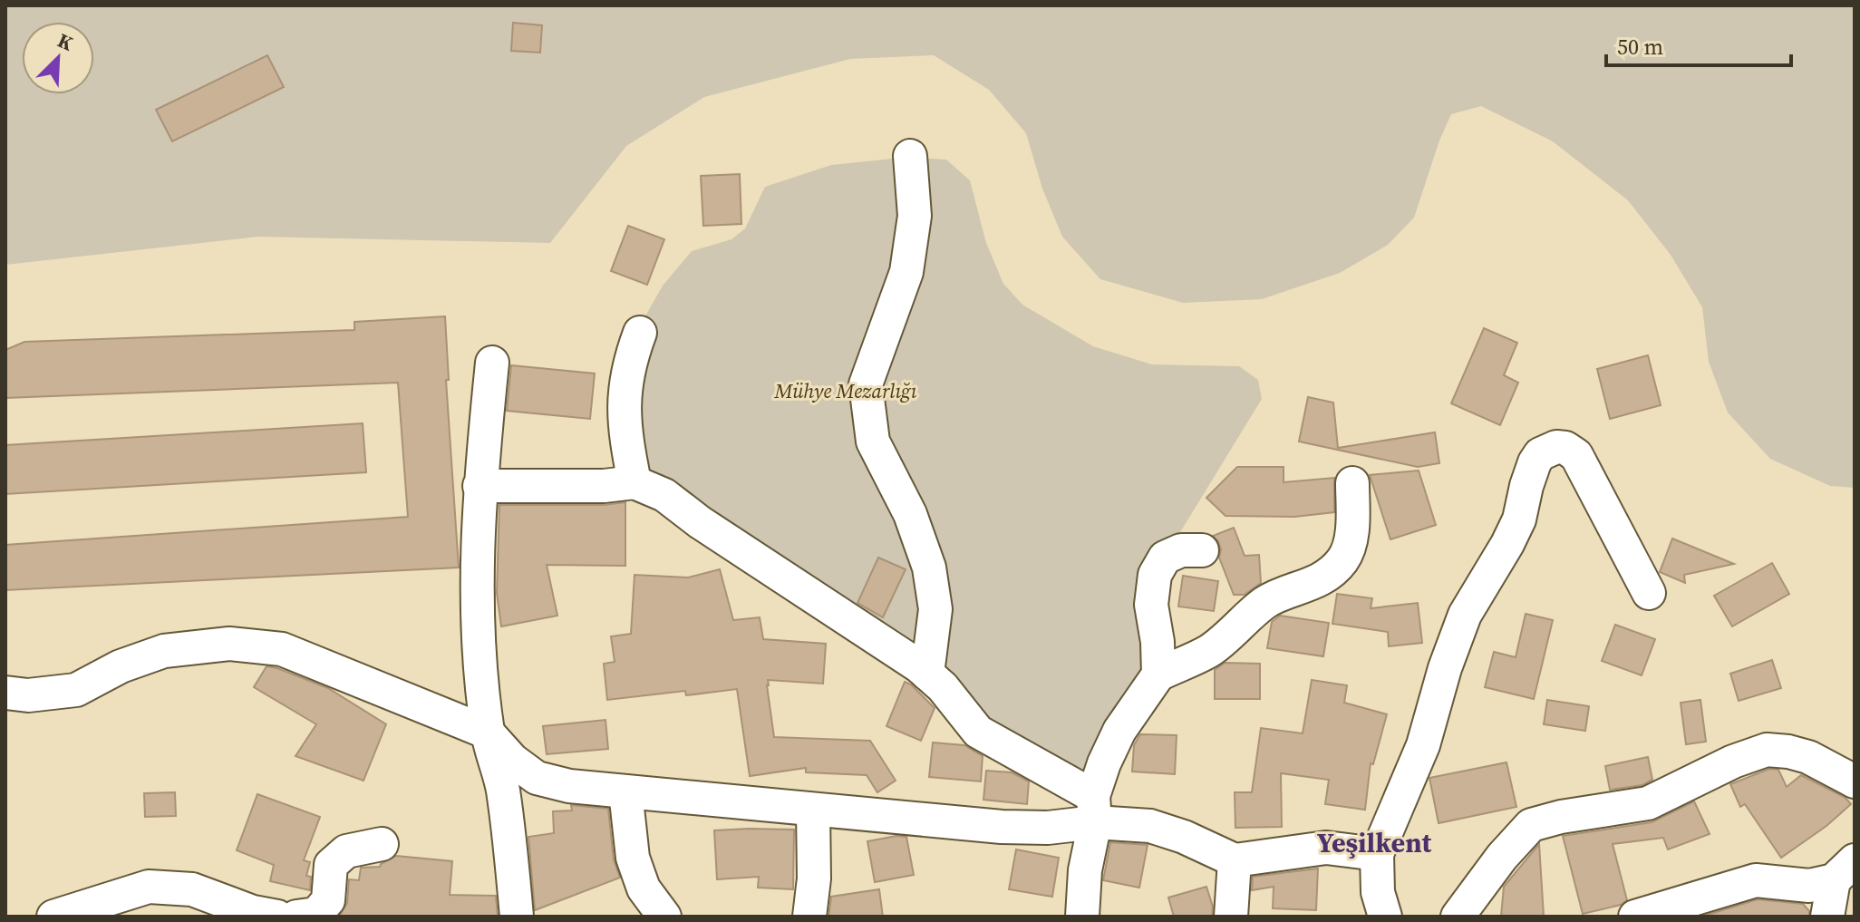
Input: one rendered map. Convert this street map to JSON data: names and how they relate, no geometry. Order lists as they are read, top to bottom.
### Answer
{
  "districts": ["Yeşilkent"],
  "parks": ["Mühye Mezarlığı"],
  "scale_bar": "50 m",
  "north": "top right"
}
